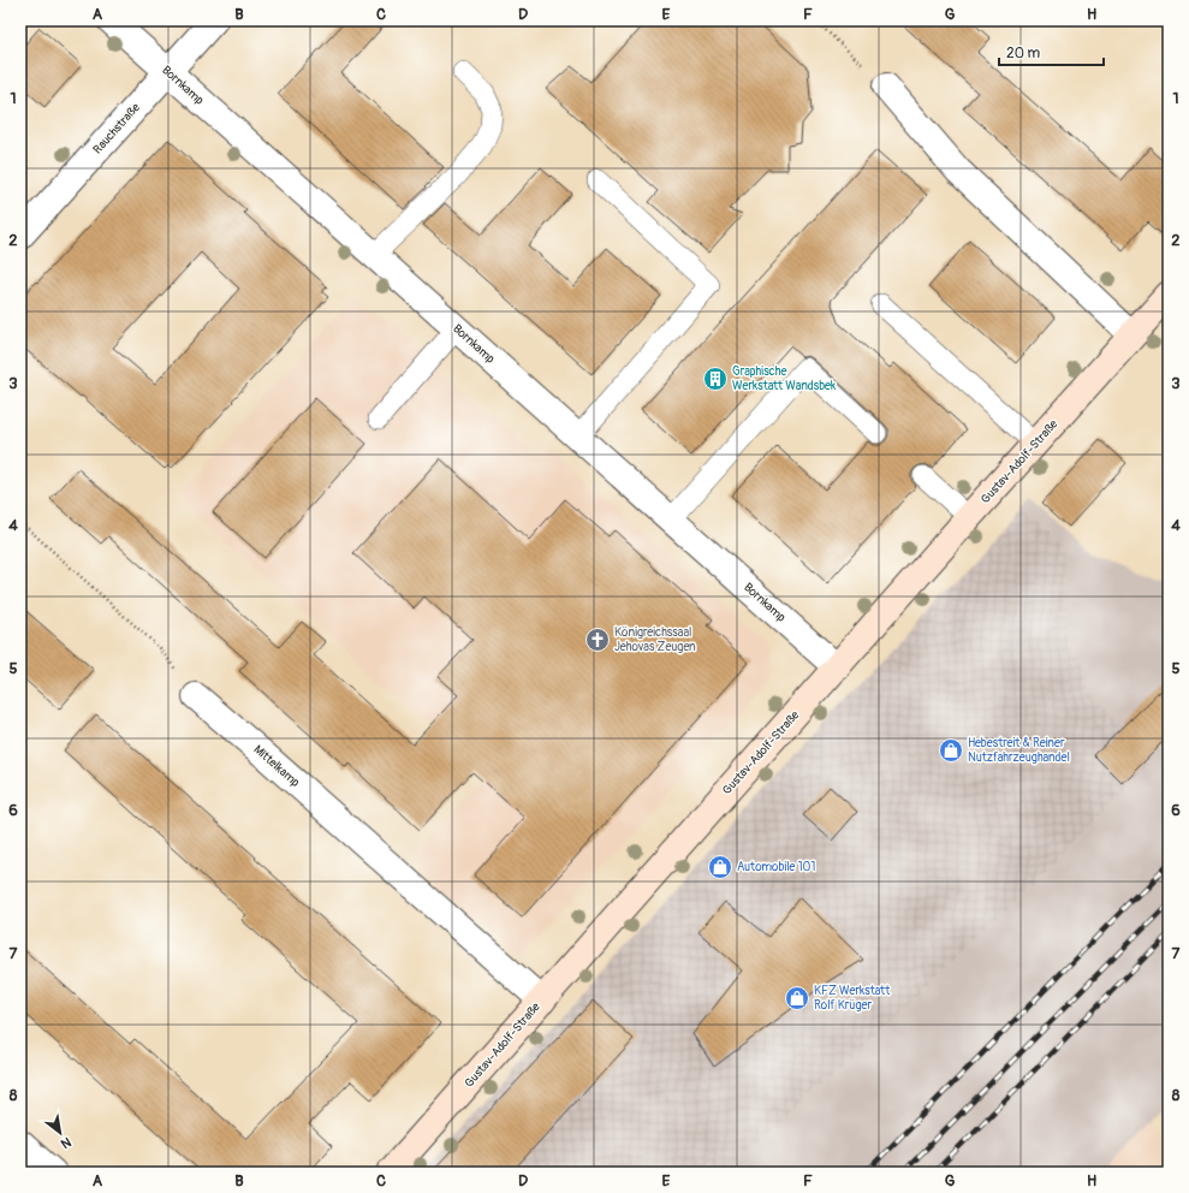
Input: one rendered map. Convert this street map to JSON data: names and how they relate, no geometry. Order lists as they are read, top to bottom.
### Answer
{
  "streets": {
    "street": [
      "Bornkamp",
      "Rauchstraße",
      "Gustav-Adolf-Straße",
      "Mittelkamp"
    ]
  },
  "crossings": [
    ["Bornkamp", "Rauchstraße"],
    ["Bornkamp", "Gustav-Adolf-Straße"],
    ["Gustav-Adolf-Straße", "Mittelkamp"]
  ],
  "places": {
    "building": ["Graphische Werkstatt Wandsbek"],
    "church": ["Königreichssaal Jehovas Zeugen"],
    "shop": ["Hebestreit & Reiner Nutzfahrzeughandel", "Automobile 101", "KFZ Werkstatt Rolf Krüger"]
  },
  "scale_bar": "20 m",
  "north": "bottom right",
  "grid": {
    "columns": [
      "A",
      "B",
      "C",
      "D",
      "E",
      "F",
      "G",
      "H"
    ],
    "rows": [
      "1",
      "2",
      "3",
      "4",
      "5",
      "6",
      "7",
      "8"
    ]
  }
}
